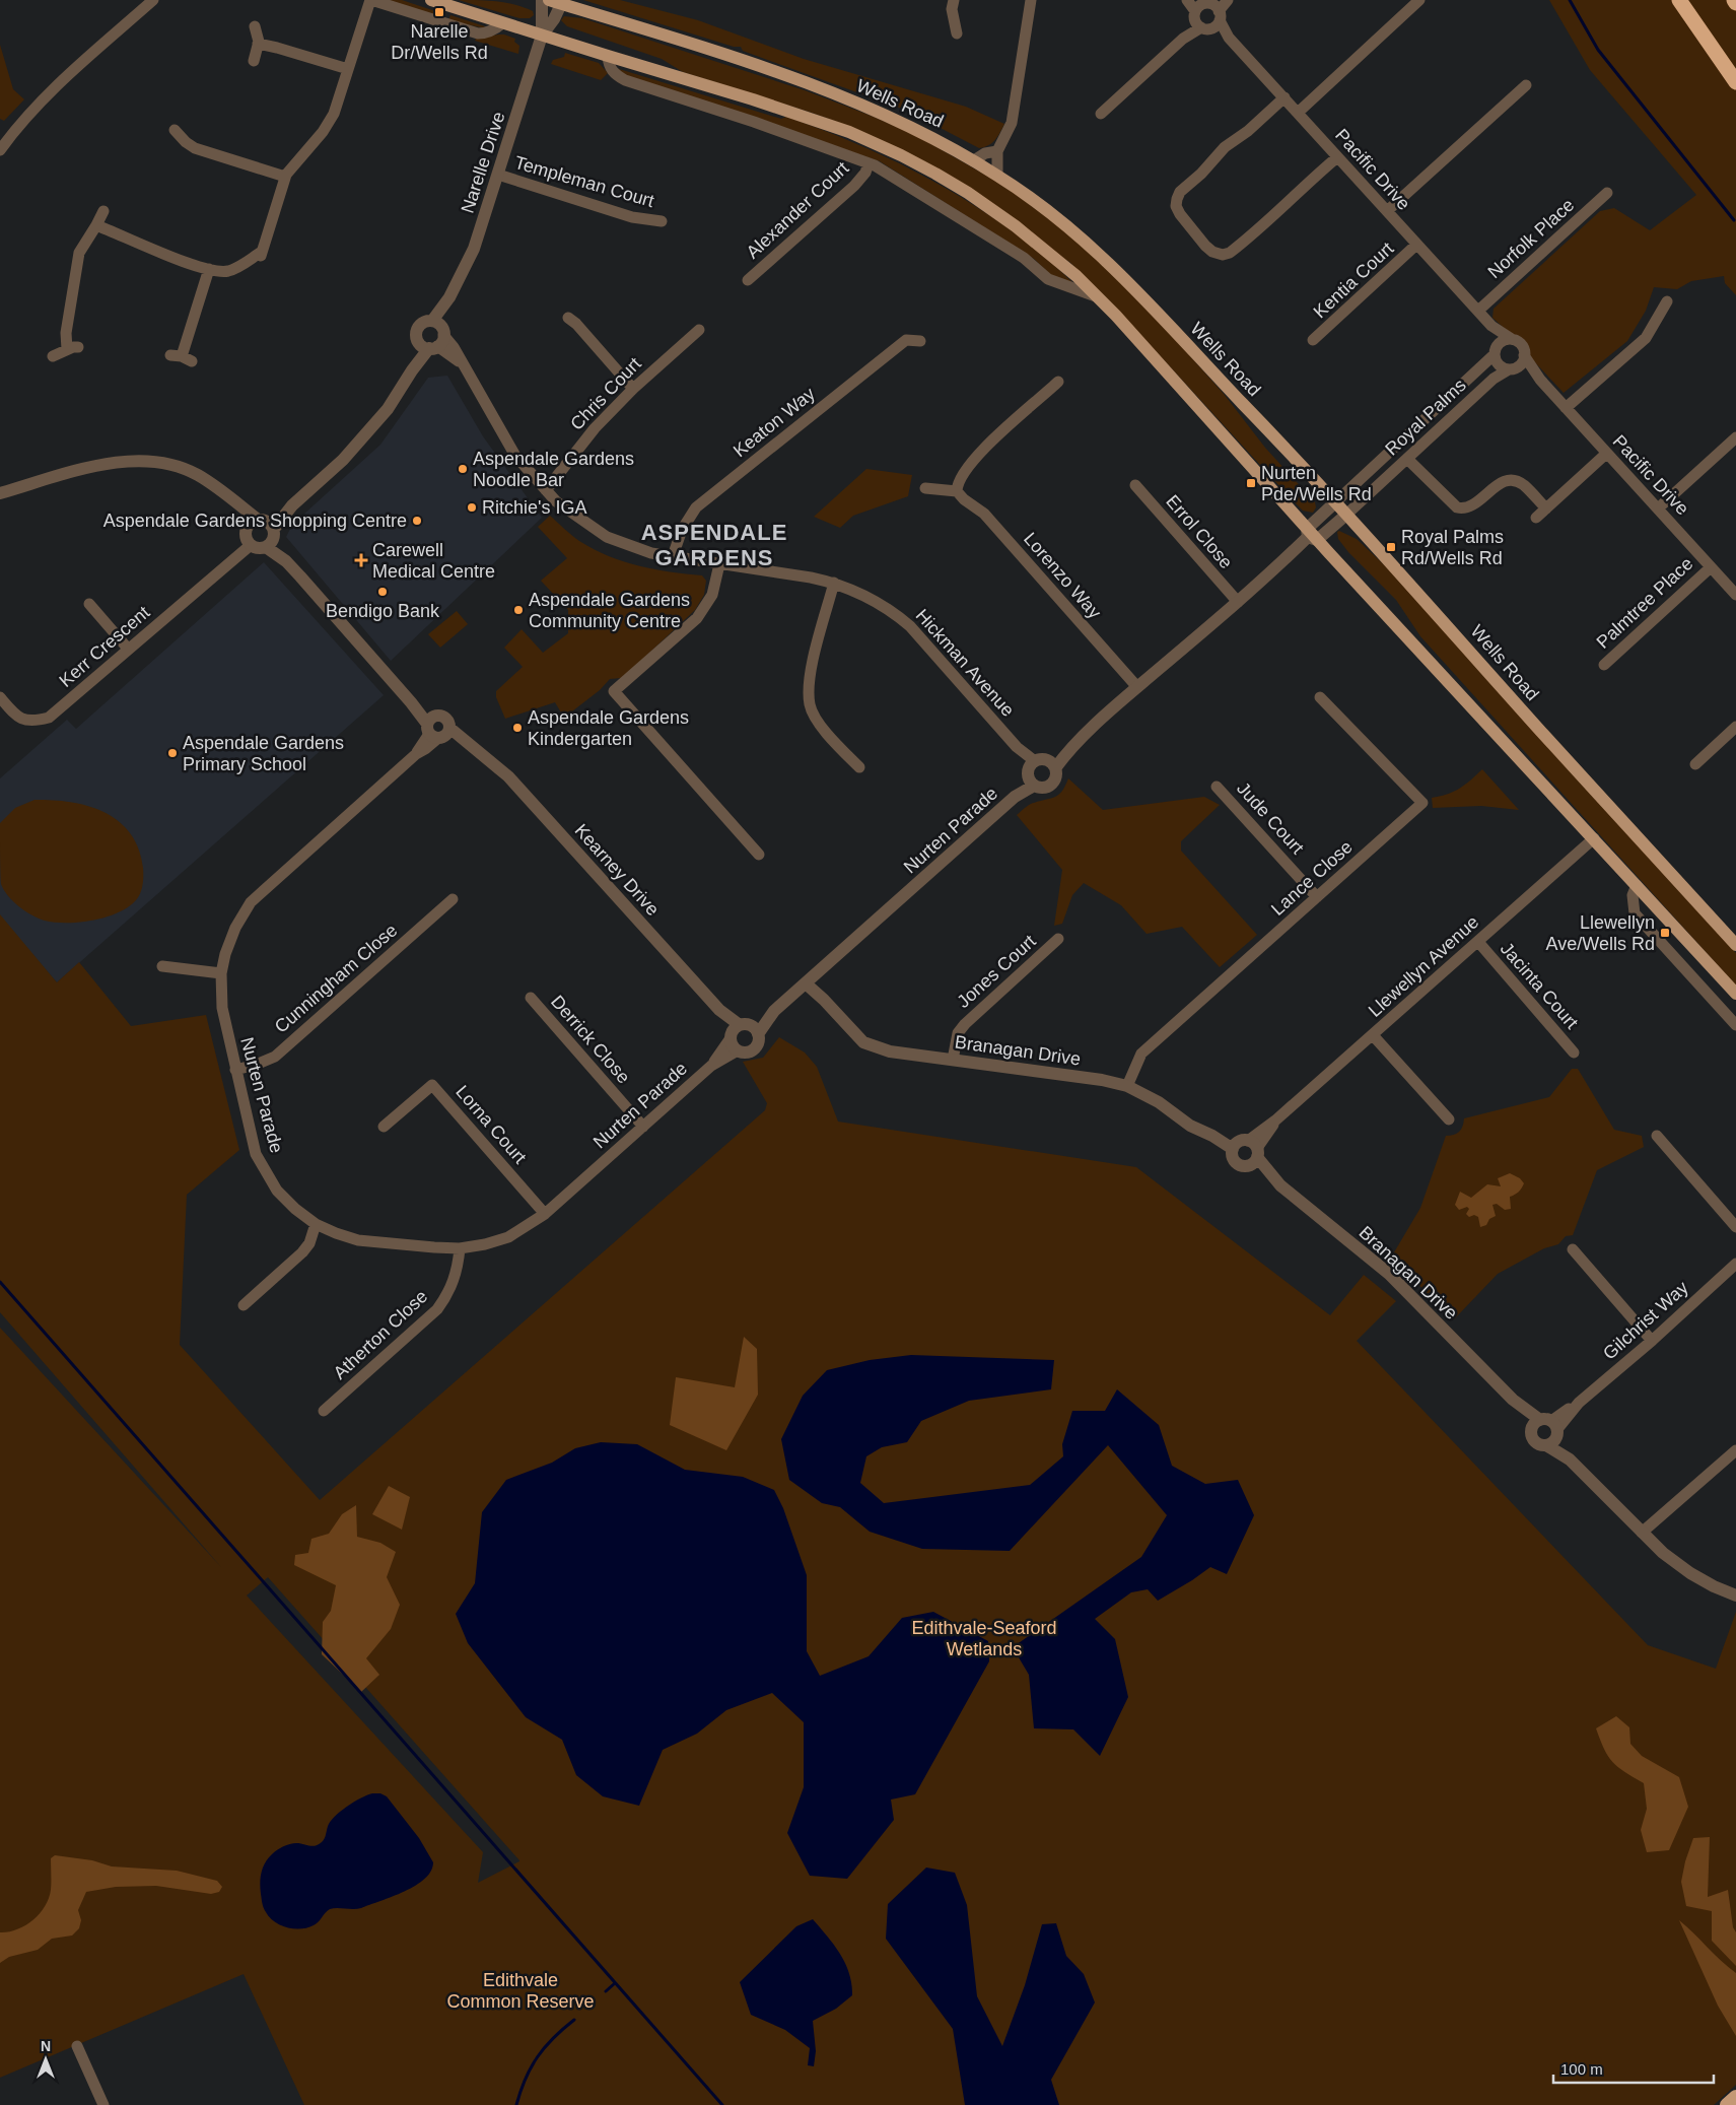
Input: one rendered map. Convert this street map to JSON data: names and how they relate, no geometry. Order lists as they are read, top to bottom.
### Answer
{
  "streets": {
    "main road": ["Wells Road"],
    "street": [
      "Narelle Drive",
      "Pacific Drive",
      "Templeman Court",
      "Alexander Court",
      "Norfolk Place",
      "Kentia Court",
      "Chris Court",
      "Royal Palms",
      "Keaton Way",
      "Errol Close",
      "Lorenzo Way",
      "Palmtree Place",
      "Kerr Crescent",
      "Hickman Avenue",
      "Jude Court",
      "Nurten Parade",
      "Kearney Drive",
      "Lance Close",
      "Llewellyn Avenue",
      "Jones Court",
      "Cunningham Close",
      "Jacinta Court",
      "Derrick Close",
      "Branagan Drive",
      "Lorna Court",
      "Gilchrist Way",
      "Atherton Close"
    ]
  },
  "crossings": [
    ["Wells Road", "Narelle Drive"],
    ["Wells Road", "Royal Palms"],
    ["Wells Road", "Nurten Parade"],
    ["Narelle Drive", "Templeman Court"],
    ["Narelle Drive", "Hickman Avenue"],
    ["Narelle Drive", "Kearney Drive"],
    ["Pacific Drive", "Norfolk Place"],
    ["Pacific Drive", "Kentia Court"],
    ["Pacific Drive", "Royal Palms"],
    ["Pacific Drive", "Palmtree Place"],
    ["Chris Court", "Hickman Avenue"],
    ["Royal Palms", "Nurten Parade"],
    ["Keaton Way", "Hickman Avenue"],
    ["Errol Close", "Nurten Parade"],
    ["Lorenzo Way", "Nurten Parade"],
    ["Hickman Avenue", "Nurten Parade"],
    ["Jude Court", "Lance Close"],
    ["Nurten Parade", "Kearney Drive"],
    ["Nurten Parade", "Cunningham Close"],
    ["Nurten Parade", "Derrick Close"],
    ["Nurten Parade", "Branagan Drive"],
    ["Nurten Parade", "Lorna Court"],
    ["Nurten Parade", "Atherton Close"],
    ["Lance Close", "Branagan Drive"],
    ["Llewellyn Avenue", "Jacinta Court"],
    ["Llewellyn Avenue", "Branagan Drive"],
    ["Jones Court", "Branagan Drive"],
    ["Branagan Drive", "Gilchrist Way"]
  ],
  "districts": ["ASPENDALE GARDENS"],
  "parks": ["Edithvale-Seaford Wetlands", "Edithvale Common Reserve"],
  "places": {
    "transit": [
      "Narelle Dr/Wells Rd",
      "Nurten Pde/Wells Rd",
      "Royal Palms Rd/Wells Rd",
      "Llewellyn Ave/Wells Rd"
    ],
    "other": [
      "Aspendale Gardens Noodle Bar",
      "Ritchie's IGA",
      "Aspendale Gardens Shopping Centre",
      "Bendigo Bank",
      "Aspendale Gardens Community Centre",
      "Aspendale Gardens Kindergarten",
      "Aspendale Gardens Primary School"
    ],
    "health": ["Carewell Medical Centre"]
  },
  "scale_bar": "100 m",
  "north": "top"
}
